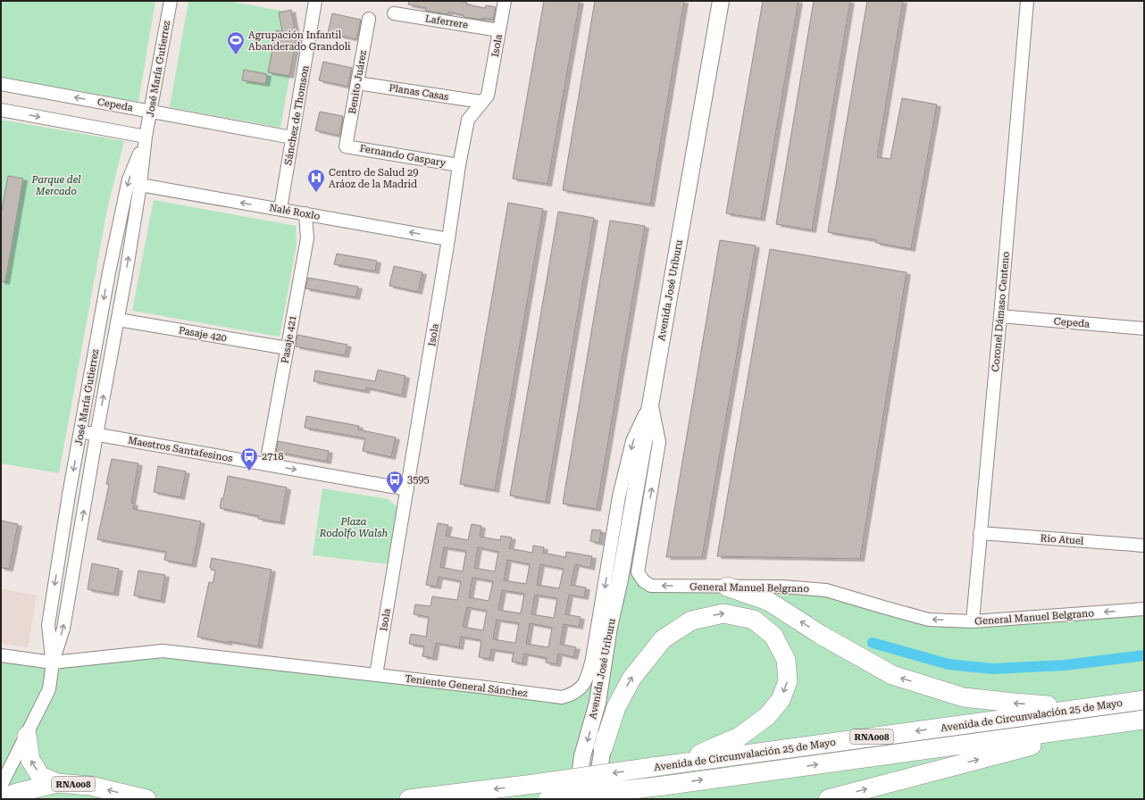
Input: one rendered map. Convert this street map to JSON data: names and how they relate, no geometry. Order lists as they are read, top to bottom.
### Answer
{
  "streets": {
    "highway": ["Avenida de Circunvalación 25 de Mayo", "RNA008"],
    "main road": ["Avenida José Uriburu"],
    "street": [
      "Laferrere",
      "Isola",
      "José María Gutierrez",
      "Benito Juárez",
      "Planas Casas",
      "Cepeda",
      "Sánchez de Thomson",
      "Fernando Gaspary",
      "Nalé Roxlo",
      "Coronel Dámaso Centeno",
      "Pasaje 420",
      "Pasaje 421",
      "Maestros Santafesinos",
      "Rio Atuel",
      "General Manuel Belgrano",
      "Teniente General Sánchez"
    ]
  },
  "crossings": [
    ["Laferrere", "Isola"],
    ["Isola", "Planas Casas"],
    ["Isola", "Fernando Gaspary"],
    ["Isola", "Nalé Roxlo"],
    ["Isola", "Maestros Santafesinos"],
    ["Isola", "Teniente General Sánchez"],
    ["José María Gutierrez", "Cepeda"],
    ["José María Gutierrez", "Nalé Roxlo"],
    ["José María Gutierrez", "Pasaje 420"],
    ["José María Gutierrez", "Maestros Santafesinos"],
    ["José María Gutierrez", "Teniente General Sánchez"],
    ["Benito Juárez", "Planas Casas"],
    ["Benito Juárez", "Fernando Gaspary"],
    ["Cepeda", "Sánchez de Thomson"],
    ["Cepeda", "Coronel Dámaso Centeno"],
    ["Sánchez de Thomson", "Nalé Roxlo"],
    ["Nalé Roxlo", "Pasaje 421"],
    ["Avenida José Uriburu", "General Manuel Belgrano"],
    ["Avenida José Uriburu", "Teniente General Sánchez"],
    ["Coronel Dámaso Centeno", "Rio Atuel"],
    ["Coronel Dámaso Centeno", "General Manuel Belgrano"],
    ["Pasaje 420", "Pasaje 421"],
    ["Pasaje 421", "Maestros Santafesinos"],
    ["General Manuel Belgrano", "Teniente General Sánchez"],
    ["General Manuel Belgrano", "RNA008"],
    ["Avenida de Circunvalación 25 de Mayo", "RNA008"]
  ],
  "one_way": ["Nalé Roxlo", "Maestros Santafesinos"],
  "parks": ["Parque del Mercado", "Plaza Rodolfo Walsh"],
  "places": {
    "sports": ["Agrupación Infantil Abanderado Grandoli"],
    "hospital": ["Centro de Salud 29 Aráoz de la Madrid"],
    "bus stop": ["2718", "3595"]
  }
}
